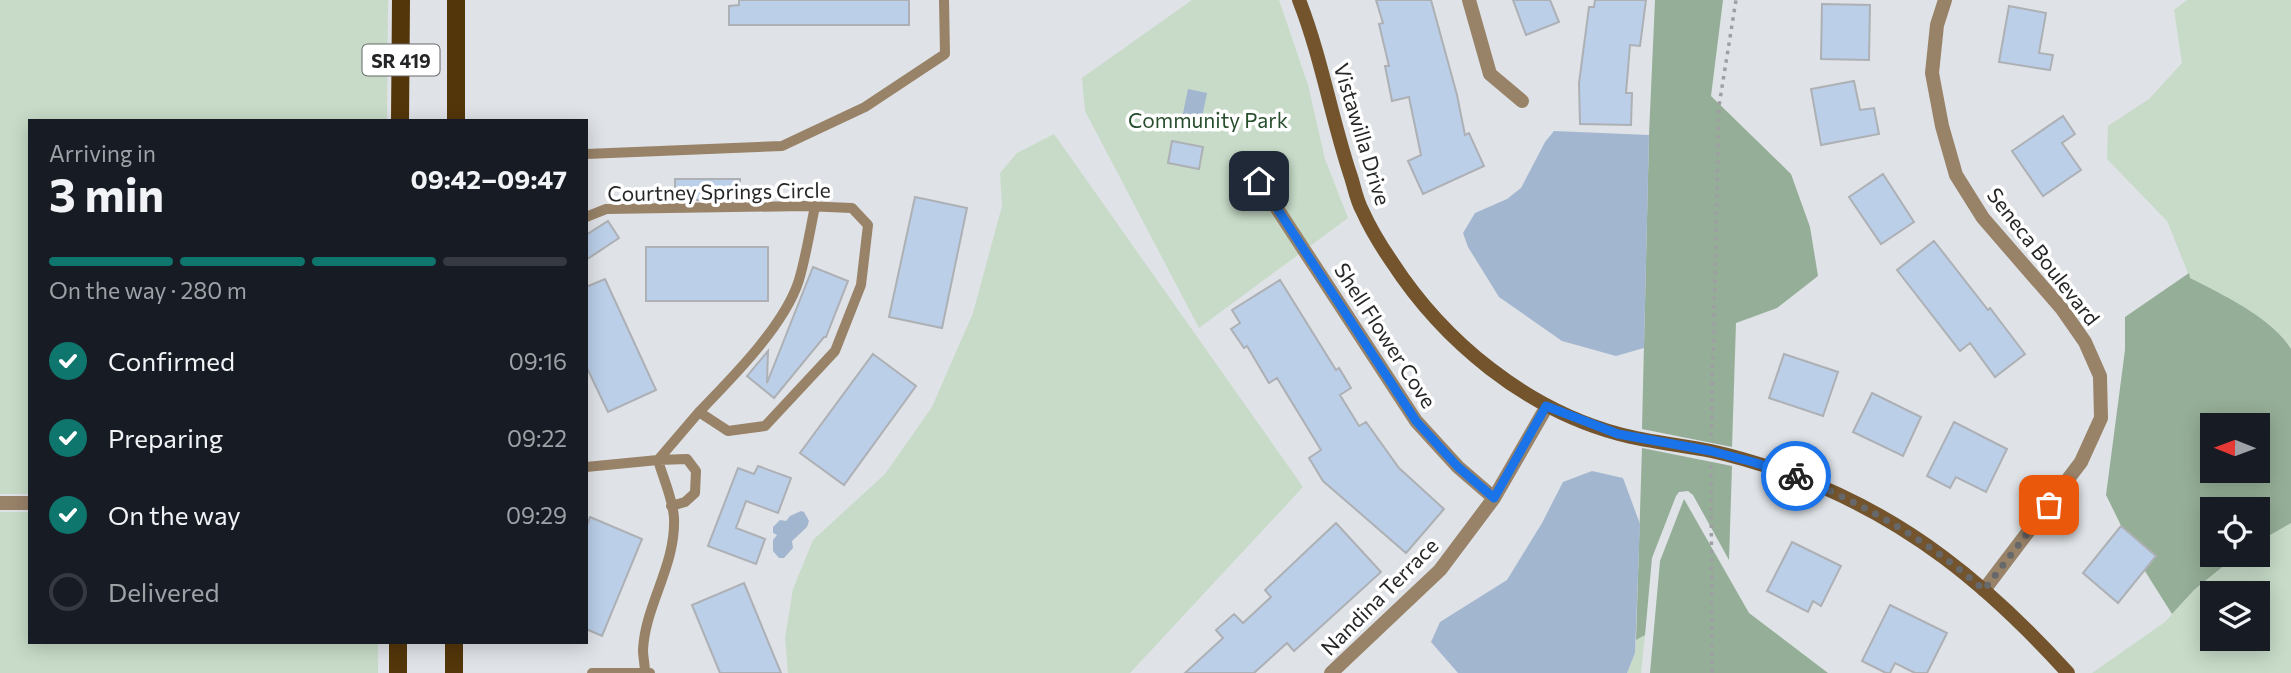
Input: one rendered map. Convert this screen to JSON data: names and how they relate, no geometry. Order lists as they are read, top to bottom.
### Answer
{
  "streets": {
    "main road": ["SR 419"],
    "street": [
      "Vistawilla Drive",
      "Seneca Boulevard",
      "Shell Flower Cove",
      "Nandina Terrace"
    ],
    "lane": ["Courtney Springs Circle"]
  },
  "crossings": [
    ["Vistawilla Drive", "Seneca Boulevard"],
    ["Vistawilla Drive", "Nandina Terrace"],
    ["Shell Flower Cove", "Nandina Terrace"]
  ],
  "parks": ["Community Park"],
  "north": "left",
  "page": {
    "heading": ["3 min", "Arriving in", "09:42–09:47"],
    "bar": "On the way · 280 m",
    "list": [
      ["Confirmed", "09:16"],
      ["Preparing", "09:22"],
      ["On the way", "09:29"],
      "Delivered"
    ]
  }
}
